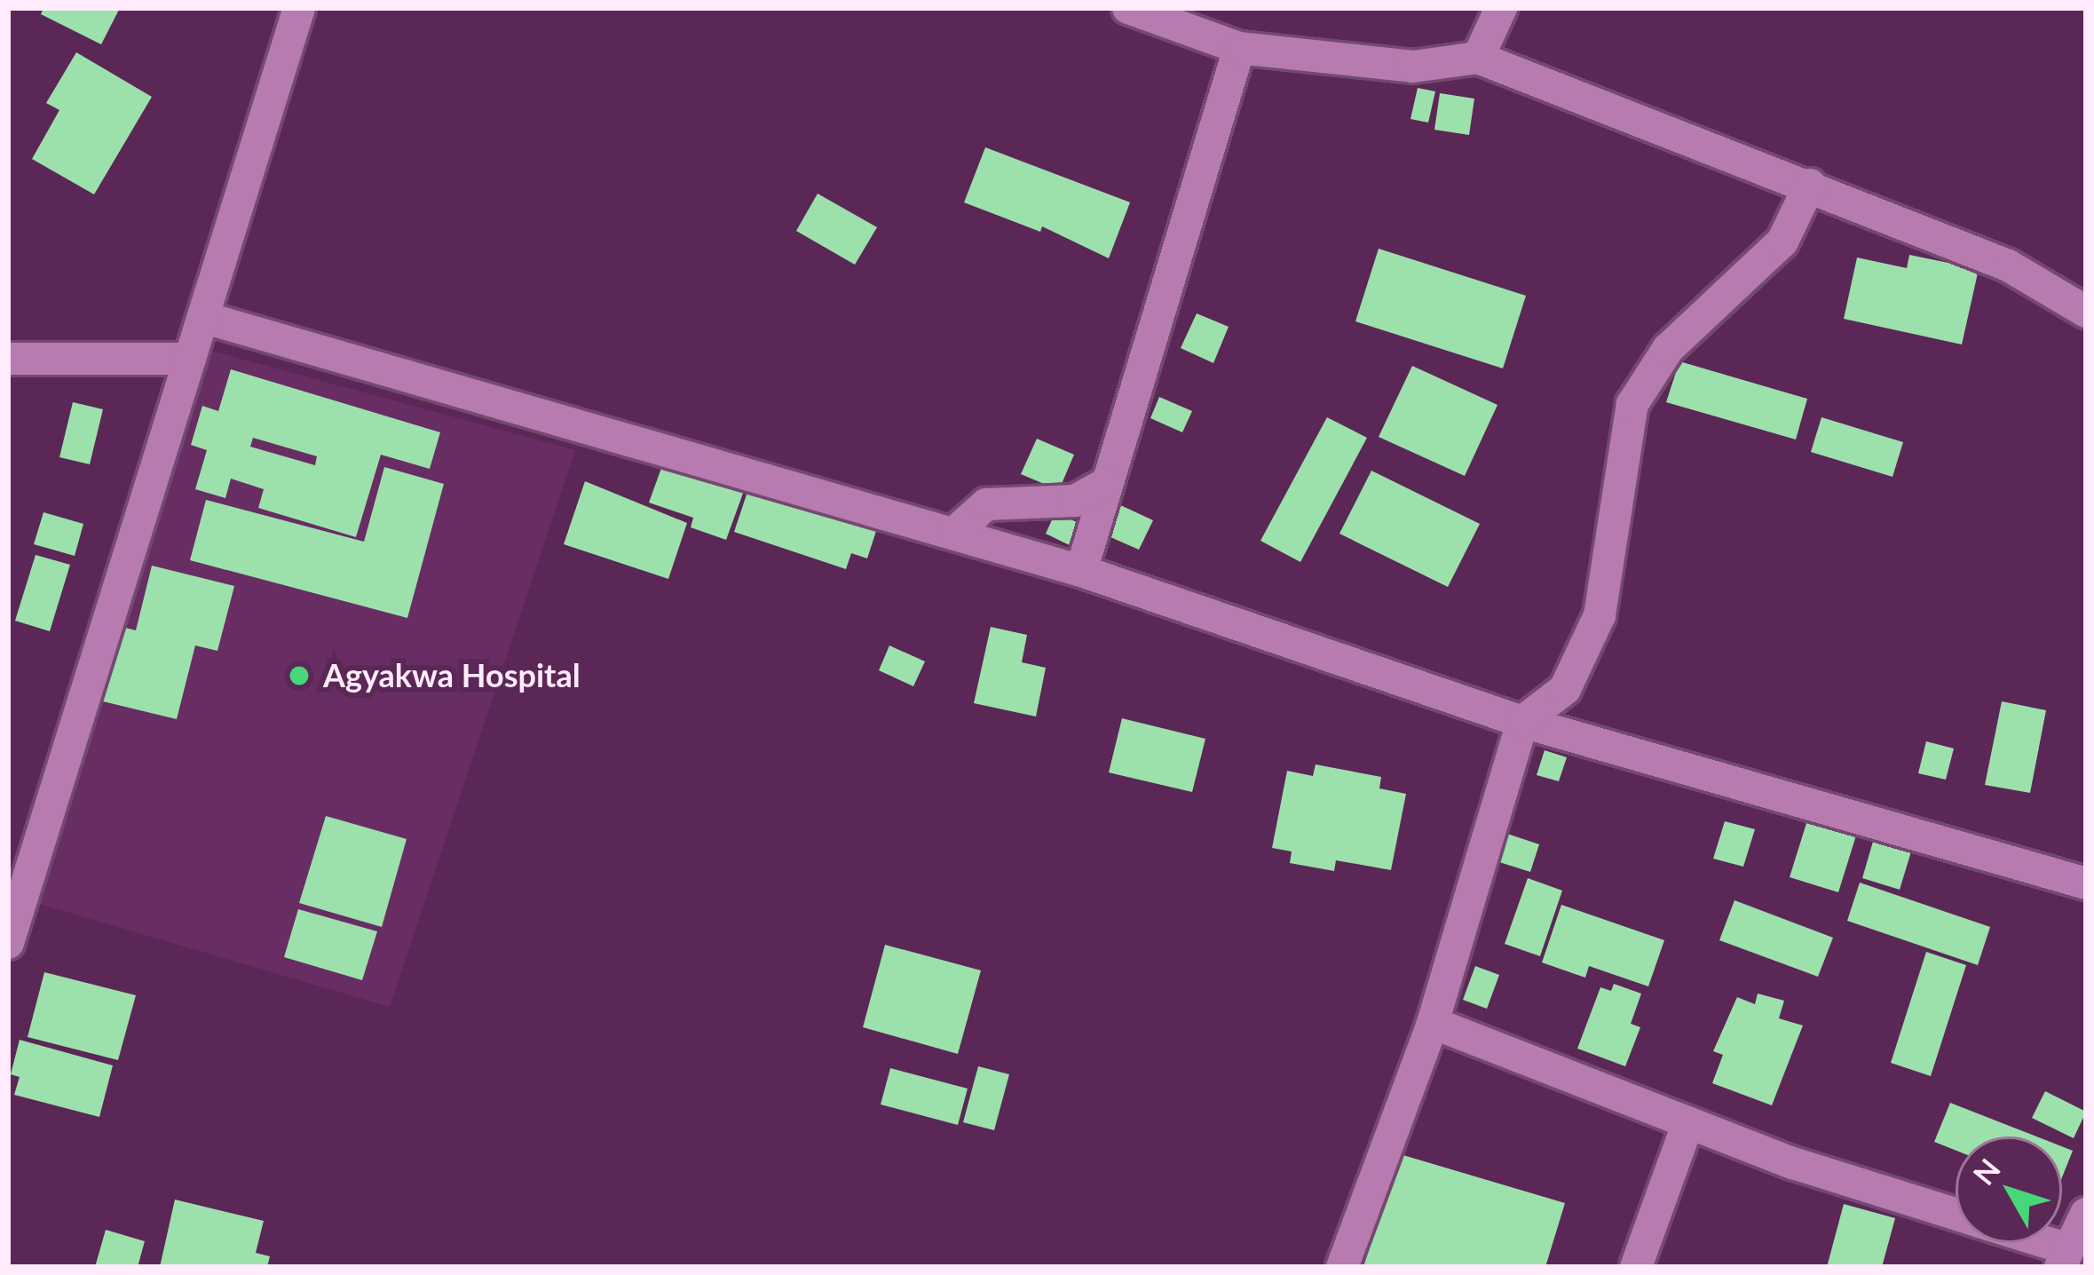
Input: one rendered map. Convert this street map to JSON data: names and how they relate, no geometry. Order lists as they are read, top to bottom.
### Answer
{
  "places": ["Agyakwa Hospital"],
  "north": "top left"
}
